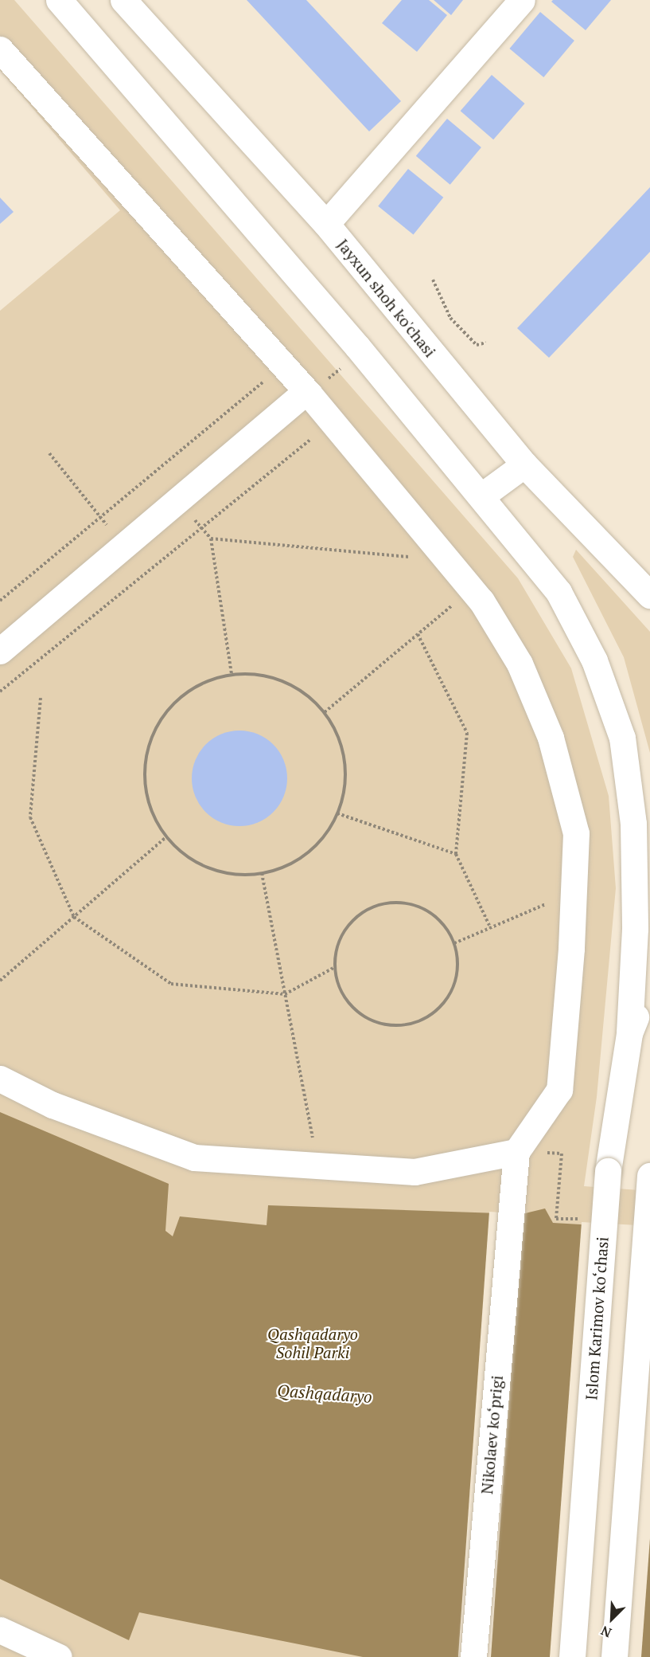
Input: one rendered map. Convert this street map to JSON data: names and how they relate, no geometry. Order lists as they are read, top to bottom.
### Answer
{
  "streets": {
    "main road": ["Jayxun shoh ko'chasi", "Islom Karimov ko‘chasi", "Nikolaev ko‘prigi"]
  },
  "water": ["Qashqadaryo"],
  "parks": ["Qashqadaryo Sohil Parki"],
  "north": "bottom left"
}
